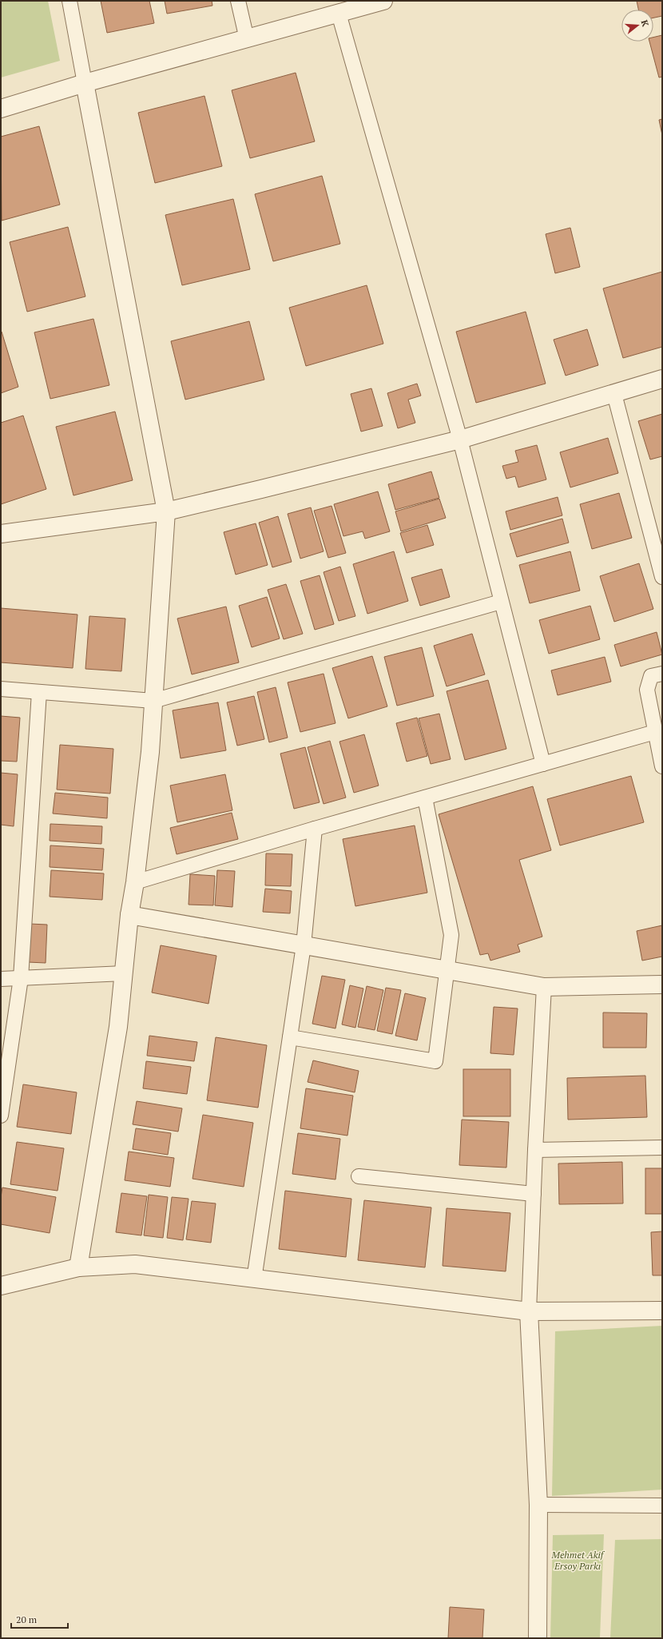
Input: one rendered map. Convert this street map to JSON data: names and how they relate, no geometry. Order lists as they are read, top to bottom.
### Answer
{
  "parks": ["Mehmet Akif Ersoy Parkı"],
  "scale_bar": "20 m",
  "north": "right"
}
